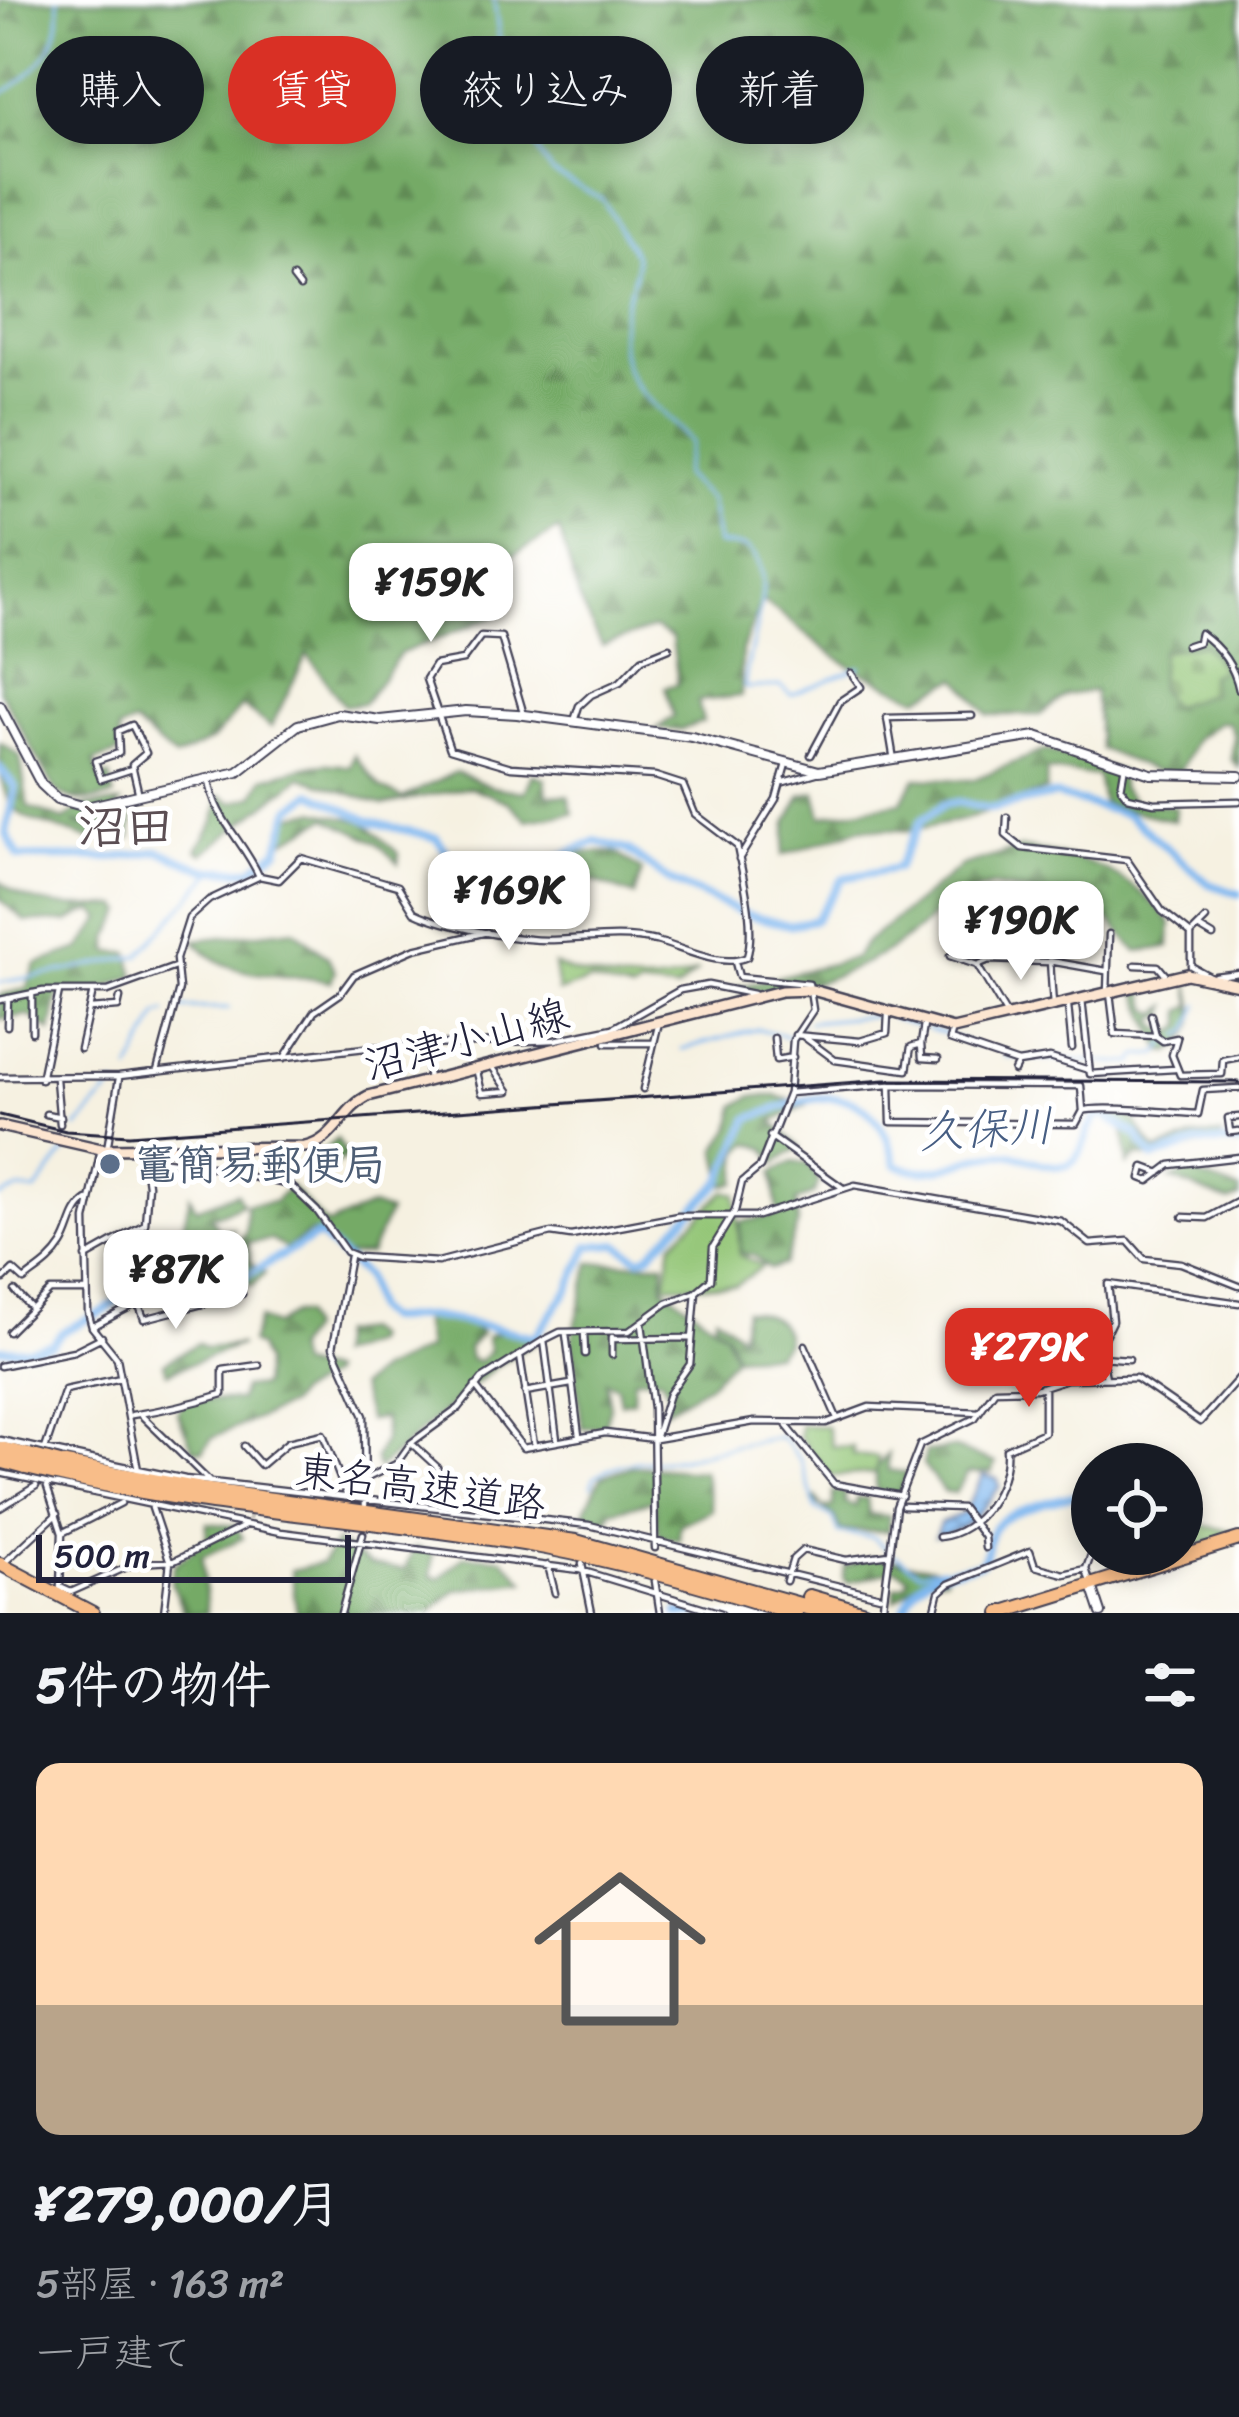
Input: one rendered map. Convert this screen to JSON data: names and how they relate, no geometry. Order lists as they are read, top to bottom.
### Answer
{
  "streets": {
    "highway": ["東名高速道路"],
    "main road": ["沼津小山線"]
  },
  "districts": ["沼田"],
  "water": ["久保川"],
  "places": ["竃簡易郵便局"],
  "scale_bar": "500 m",
  "page": {
    "chip": [
      "購入",
      "賃貸",
      "絞り込み",
      "新着"
    ],
    "price": [
      "¥159K",
      "¥169K",
      "¥190K",
      "¥87K",
      "¥279K"
    ],
    "scale": "500 m",
    "heading": "5件の物件",
    "list": [
      {
        "name": "¥279,000/月",
        "note": "5部屋 · 163 m² · 一戸建て"
      }
    ]
  }
}
